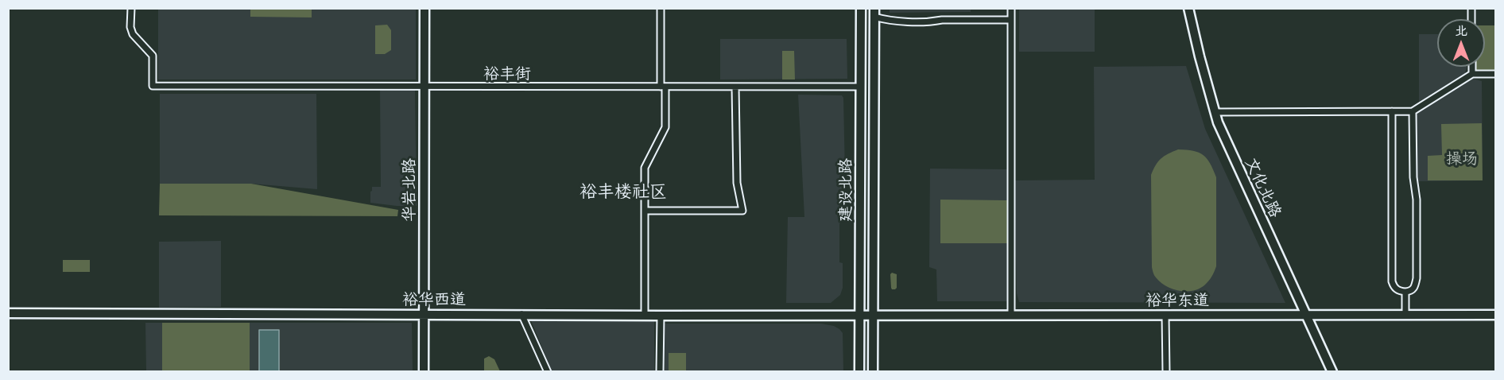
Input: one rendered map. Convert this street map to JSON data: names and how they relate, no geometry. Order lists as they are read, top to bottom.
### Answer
{
  "streets": {
    "street": [
      "裕丰街",
      "文化北路",
      "华岩北路",
      "建设北路",
      "裕华西道",
      "裕华东道"
    ]
  },
  "crossings": [
    ["裕丰街", "华岩北路"],
    ["裕丰街", "建设北路"],
    ["文化北路", "裕华东道"],
    ["华岩北路", "裕华西道"],
    ["建设北路", "裕华西道"],
    ["建设北路", "裕华东道"],
    ["裕华西道", "裕华东道"]
  ],
  "districts": ["裕丰楼社区"],
  "parks": ["操场"],
  "north": "top"
}
